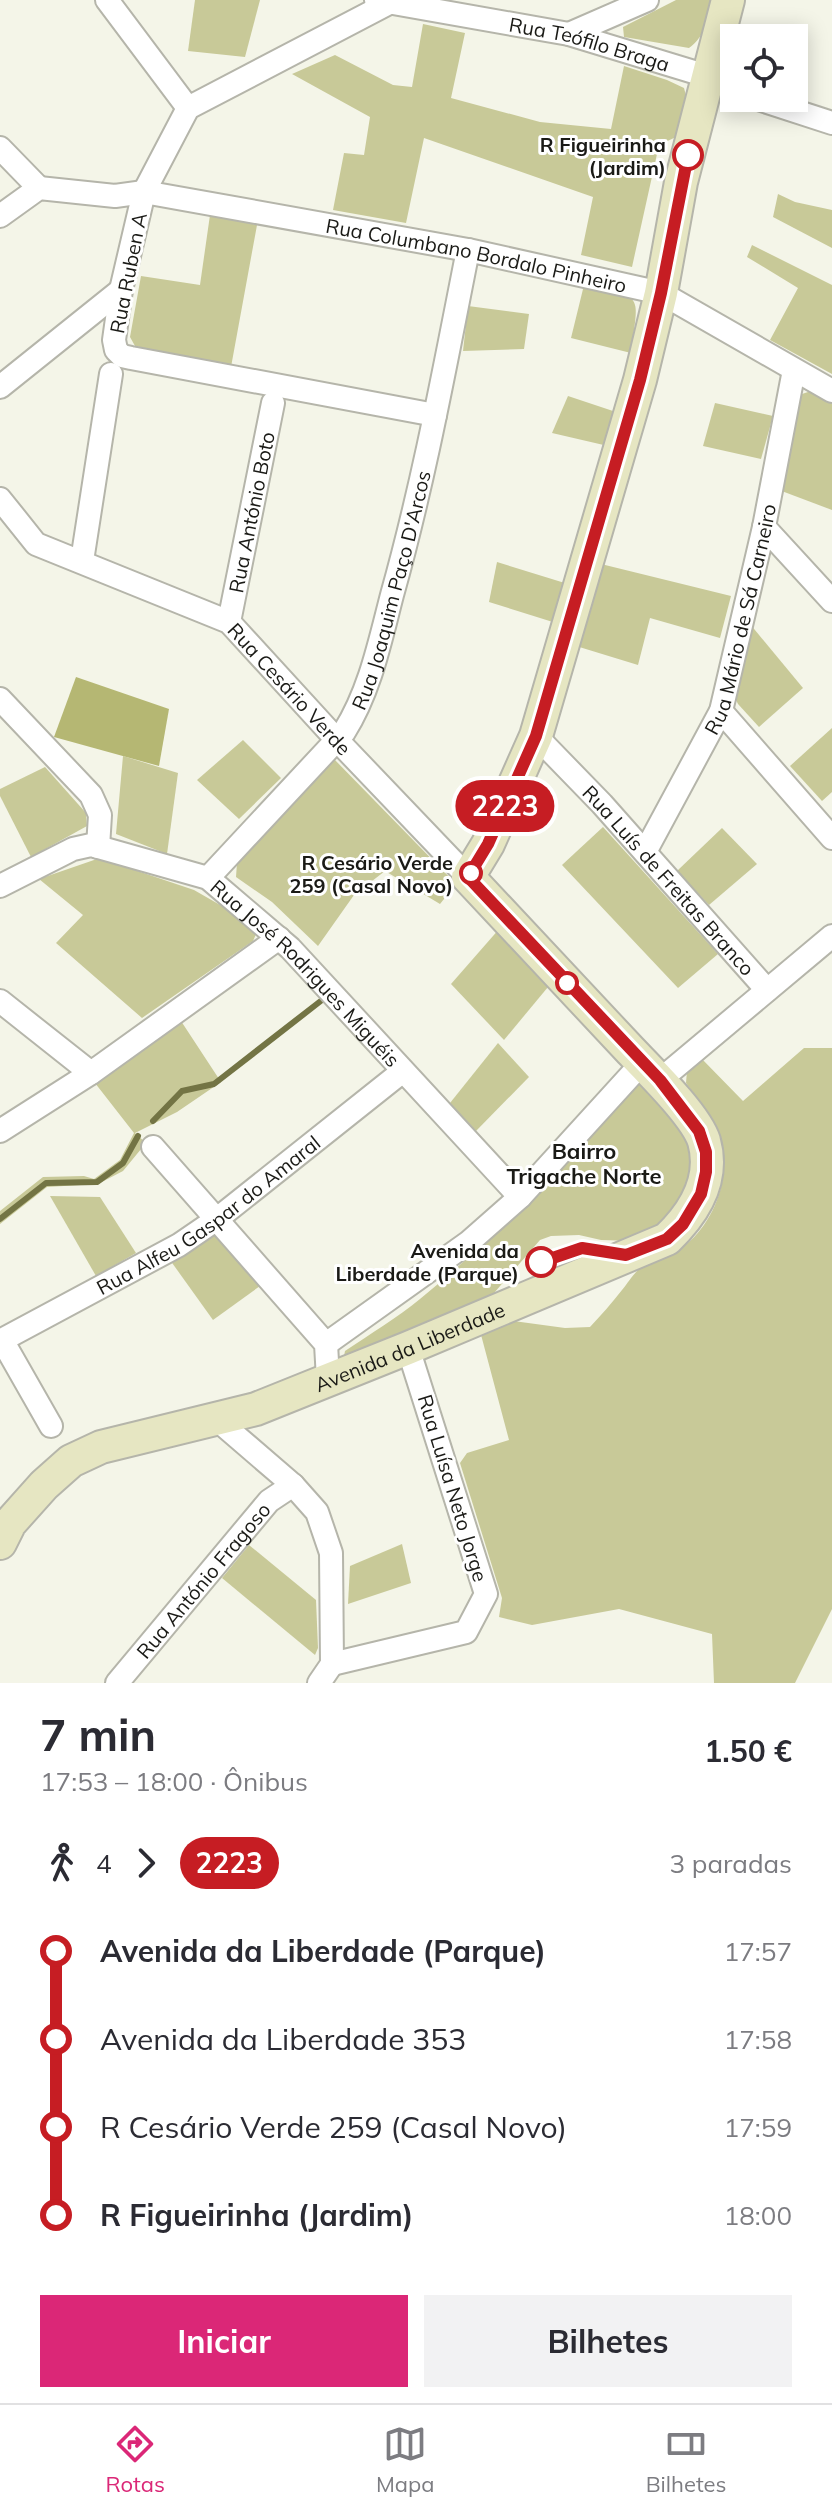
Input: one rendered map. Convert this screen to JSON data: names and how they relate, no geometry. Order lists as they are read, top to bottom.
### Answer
{
  "streets": {
    "street": [
      "Rua Teófilo Braga",
      "Rua Columbano Bordalo Pinheiro",
      "Rua Ruben A",
      "Rua António Boto",
      "Rua Joaquim Paço D'Arcos",
      "Rua Mário de Sá Carneiro",
      "Rua Cesário Verde",
      "Rua Luís de Freitas Branco",
      "Rua José Rodrigues Miguéis",
      "Rua Alfeu Gaspar do Amaral",
      "Avenida da Liberdade",
      "Rua Luísa Neto Jorge",
      "Rua António Fragoso"
    ]
  },
  "crossings": [
    ["Rua Columbano Bordalo Pinheiro", "Rua Ruben A"],
    ["Rua Columbano Bordalo Pinheiro", "Rua Joaquim Paço D'Arcos"],
    ["Rua Columbano Bordalo Pinheiro", "Rua Mário de Sá Carneiro"],
    ["Rua Ruben A", "Rua Joaquim Paço D'Arcos"],
    ["Rua António Boto", "Rua Cesário Verde"],
    ["Rua Joaquim Paço D'Arcos", "Rua Cesário Verde"],
    ["Rua Joaquim Paço D'Arcos", "Rua José Rodrigues Miguéis"],
    ["Rua Mário de Sá Carneiro", "Rua Luís de Freitas Branco"],
    ["Rua Cesário Verde", "Avenida da Liberdade"],
    ["Rua José Rodrigues Miguéis", "Rua Alfeu Gaspar do Amaral"],
    ["Avenida da Liberdade", "Rua Luísa Neto Jorge"]
  ],
  "districts": ["Bairro Trigache Norte"],
  "places": ["R Figueirinha (Jardim)", "R Cesário Verde 259 (Casal Novo)", "Avenida da Liberdade (Parque)"],
  "lines": ["bus line 2223"],
  "page": {
    "on_map": "2223",
    "heading": ["7 min", "17:53 – 18:00 · Ônibus", "1.50 €"],
    "legs": ["4", "2223", "3 paradas"],
    "list": [
      {
        "name": "Avenida da Liberdade (Parque)",
        "value": "17:57"
      },
      {
        "name": "Avenida da Liberdade 353",
        "value": "17:58"
      },
      {
        "name": "R Cesário Verde 259 (Casal Novo)",
        "value": "17:59"
      },
      {
        "name": "R Figueirinha (Jardim)",
        "value": "18:00"
      }
    ],
    "buttons": ["Iniciar", "Bilhetes"],
    "tabs": ["Rotas", "Mapa", "Bilhetes"]
  }
}
